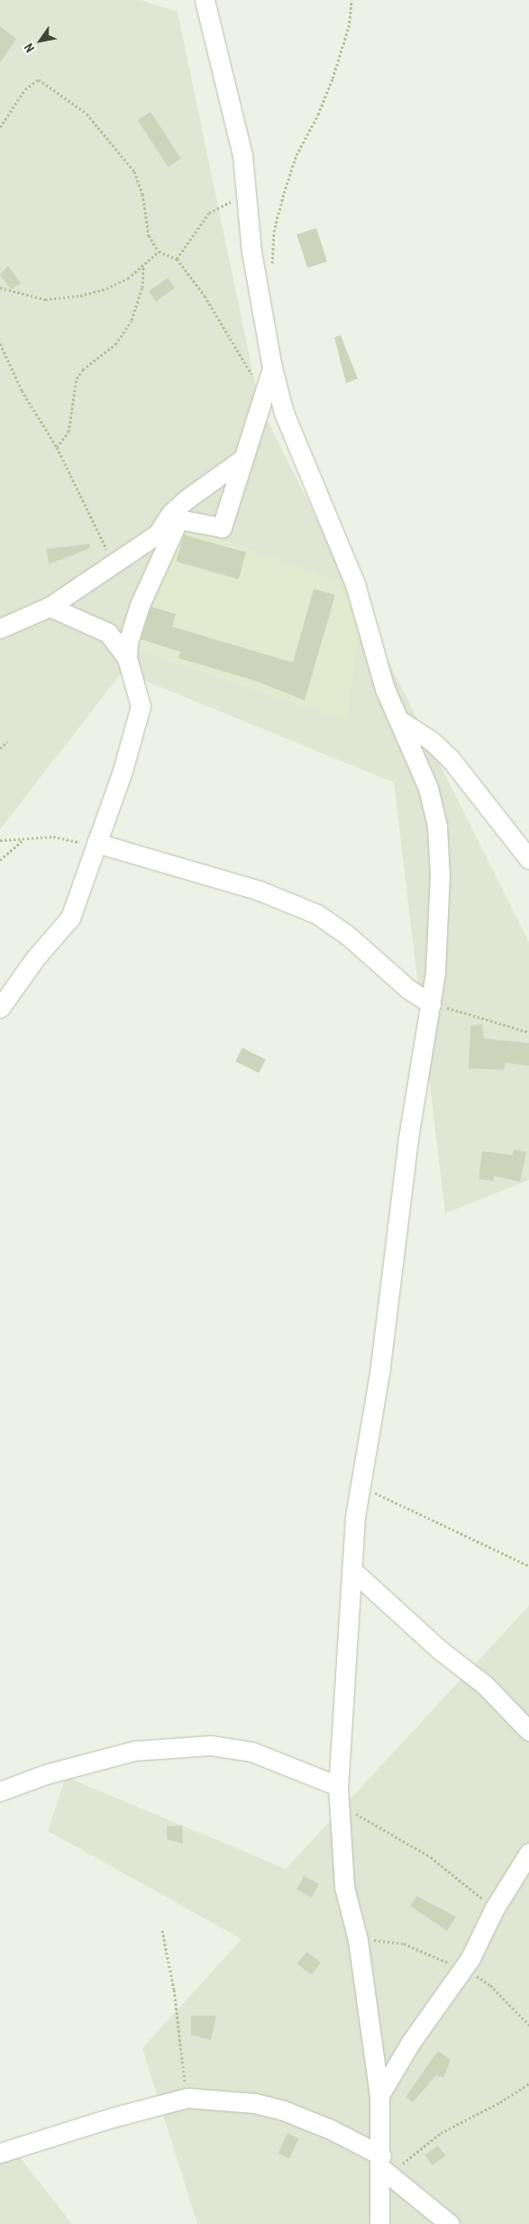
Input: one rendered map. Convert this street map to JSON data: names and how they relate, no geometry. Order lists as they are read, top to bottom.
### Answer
{
  "north": "bottom left"
}
